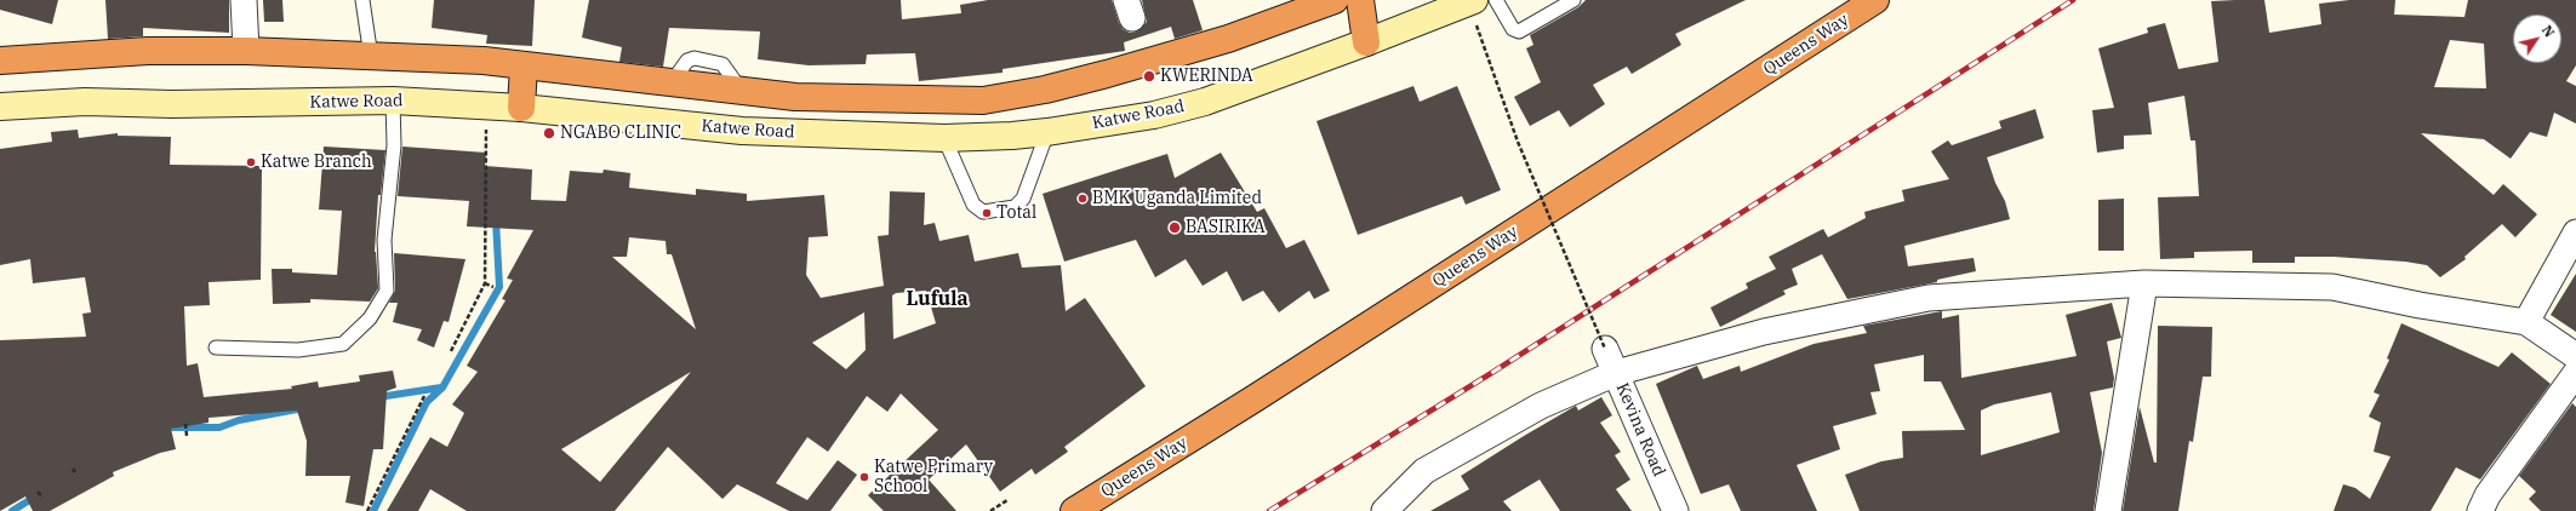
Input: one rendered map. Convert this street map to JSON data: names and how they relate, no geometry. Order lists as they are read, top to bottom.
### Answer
{
  "streets": {
    "highway": ["Queens Way"],
    "street": ["Katwe Road", "Kevina Road"]
  },
  "districts": ["Lufula"],
  "places": [
    "KWERINDA",
    "NGABO CLINIC",
    "Katwe Branch",
    "BMK Uganda Limited",
    "Total",
    "BASIRIKA",
    "Katwe Primary School"
  ],
  "north": "top right"
}
